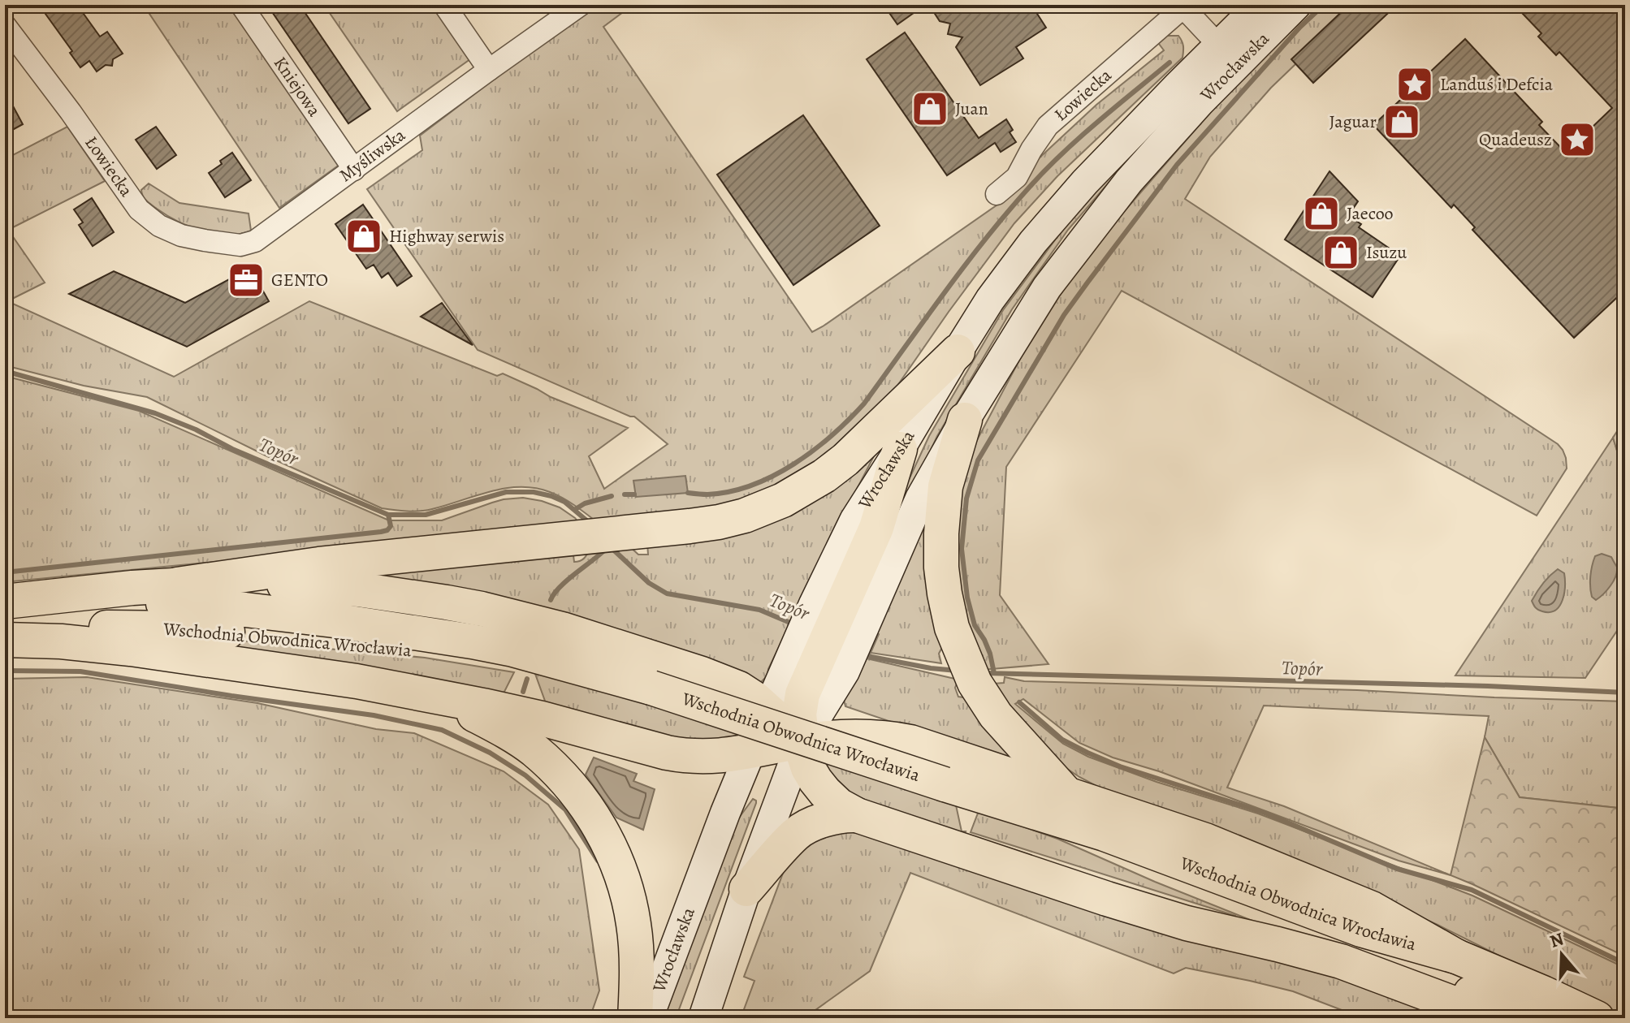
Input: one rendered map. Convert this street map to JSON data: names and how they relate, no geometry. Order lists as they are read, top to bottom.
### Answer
{
  "streets": {
    "main road": ["Wrocławska", "Wschodnia Obwodnica Wrocławia"],
    "street": ["Kniejowa", "Łowiecka", "Myśliwska"]
  },
  "crossings": [
    ["Kniejowa", "Myśliwska"],
    ["Łowiecka", "Myśliwska"]
  ],
  "water": ["Topór"],
  "places": {
    "place": ["Landuś i Defcia", "Quadeusz"],
    "shop": [
      "Juan",
      "Jaguar",
      "Jaecoo",
      "Highway serwis",
      "Isuzu"
    ],
    "office": ["GENTO"]
  },
  "north": "top"
}
